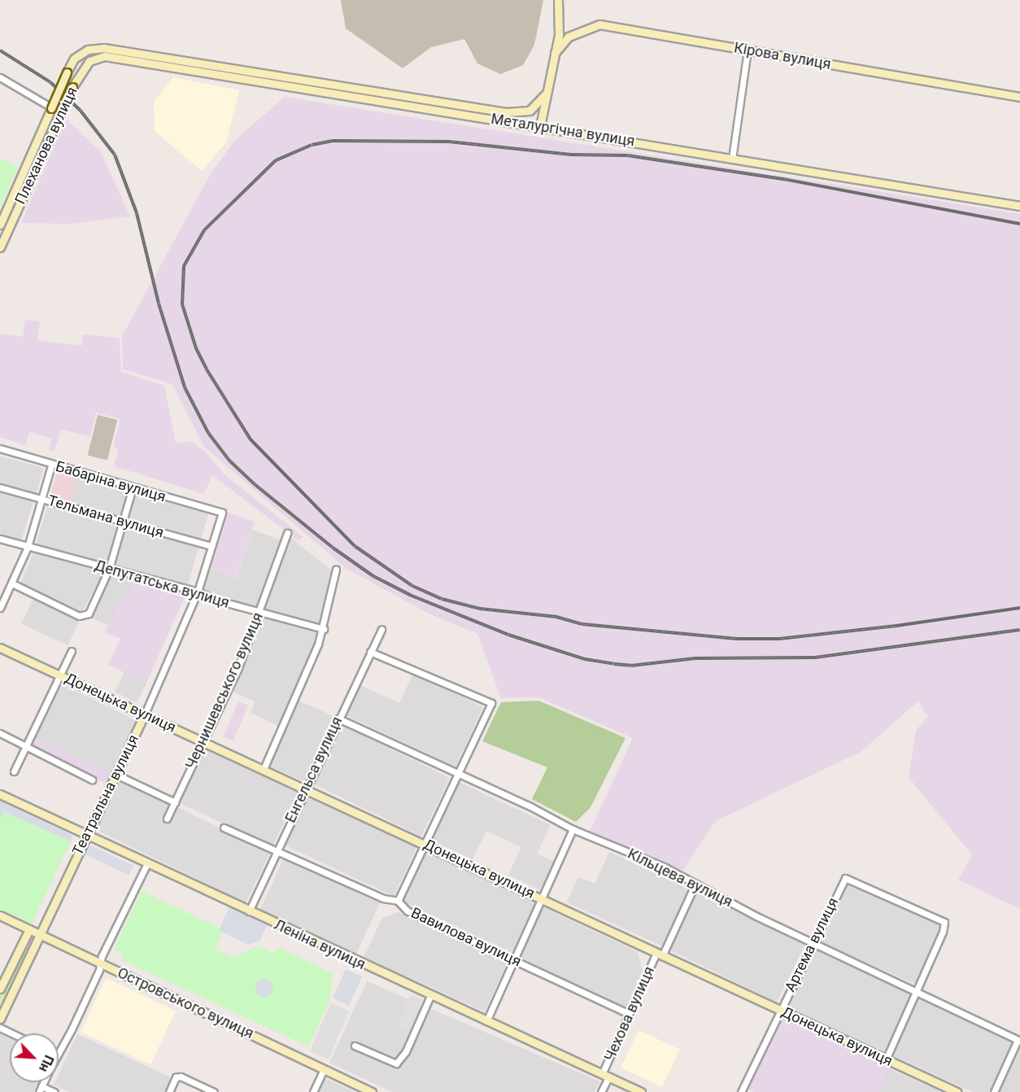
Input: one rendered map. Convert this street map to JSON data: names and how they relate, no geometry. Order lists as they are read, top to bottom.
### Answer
{
  "streets": {
    "street": [
      "Кірова вулиця",
      "Металургічна вулиця",
      "Плеханова вулиця",
      "Бабаріна вулиця",
      "Тельмана вулиця",
      "Депутатська вулиця",
      "Чернишевського вулиця",
      "Донецька вулиця",
      "Енгельса вулиця",
      "Театральна вулиця",
      "Кільцева вулиця",
      "Вавилова вулиця",
      "Леніна вулиця",
      "Артема вулиця",
      "Островського вулиця",
      "Чехова вулиця"
    ]
  },
  "crossings": [
    ["Металургічна вулиця", "Плеханова вулиця"],
    ["Бабаріна вулиця", "Театральна вулиця"],
    ["Тельмана вулиця", "Театральна вулиця"],
    ["Депутатська вулиця", "Чернишевського вулиця"],
    ["Депутатська вулиця", "Театральна вулиця"],
    ["Чернишевського вулиця", "Донецька вулиця"],
    ["Донецька вулиця", "Енгельса вулиця"],
    ["Донецька вулиця", "Театральна вулиця"],
    ["Донецька вулиця", "Артема вулиця"],
    ["Донецька вулиця", "Чехова вулиця"],
    ["Енгельса вулиця", "Кільцева вулиця"],
    ["Енгельса вулиця", "Вавилова вулиця"],
    ["Енгельса вулиця", "Леніна вулиця"],
    ["Театральна вулиця", "Леніна вулиця"],
    ["Театральна вулиця", "Островського вулиця"],
    ["Кільцева вулиця", "Артема вулиця"],
    ["Кільцева вулиця", "Чехова вулиця"],
    ["Вавилова вулиця", "Чехова вулиця"],
    ["Леніна вулиця", "Чехова вулиця"]
  ],
  "north": "bottom right"
}
